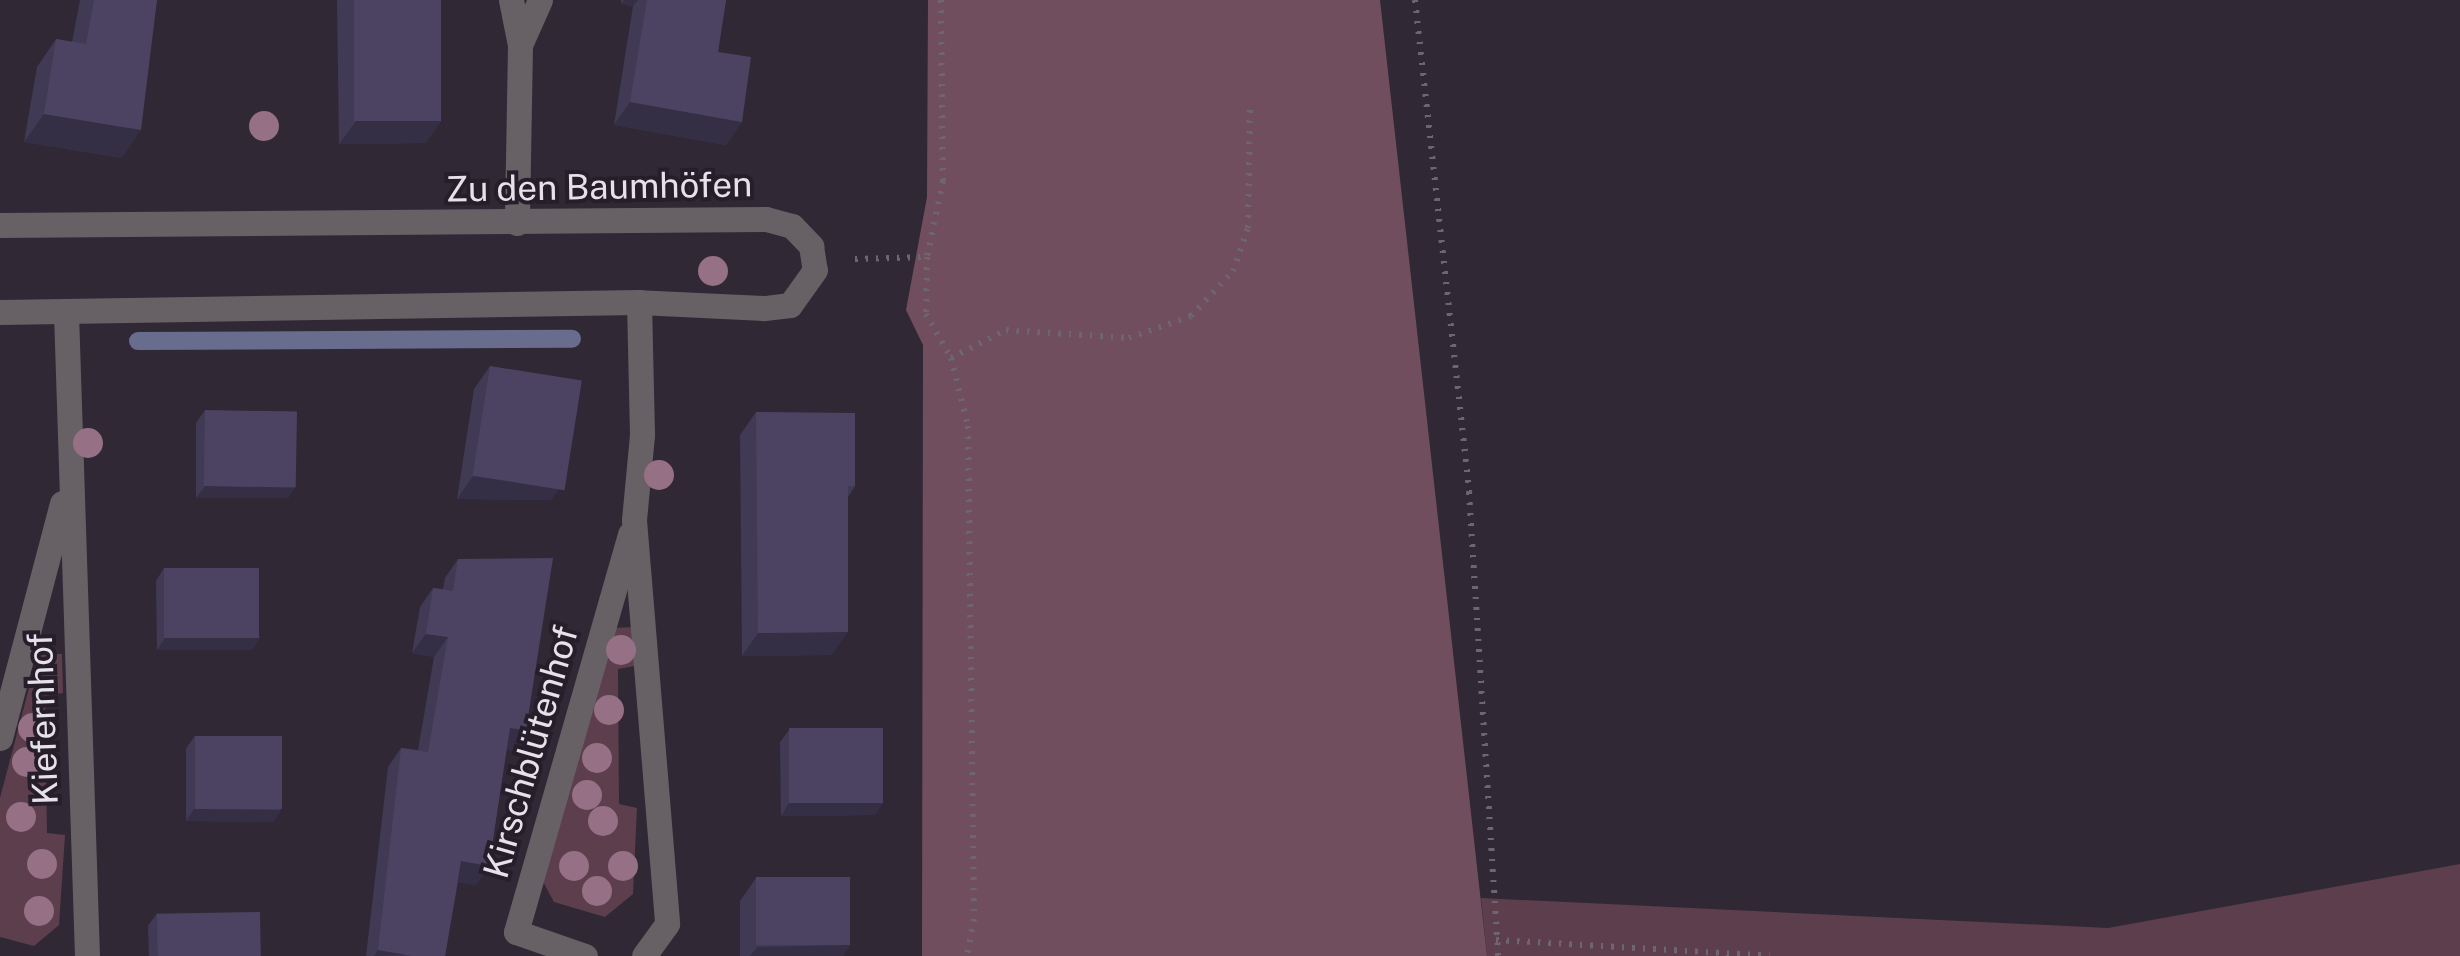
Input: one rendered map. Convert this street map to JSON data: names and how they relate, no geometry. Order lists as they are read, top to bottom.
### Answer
{
  "streets": {
    "street": ["Zu den Baumhöfen", "Kiefernhof", "Kirschblütenhof"]
  }
}
